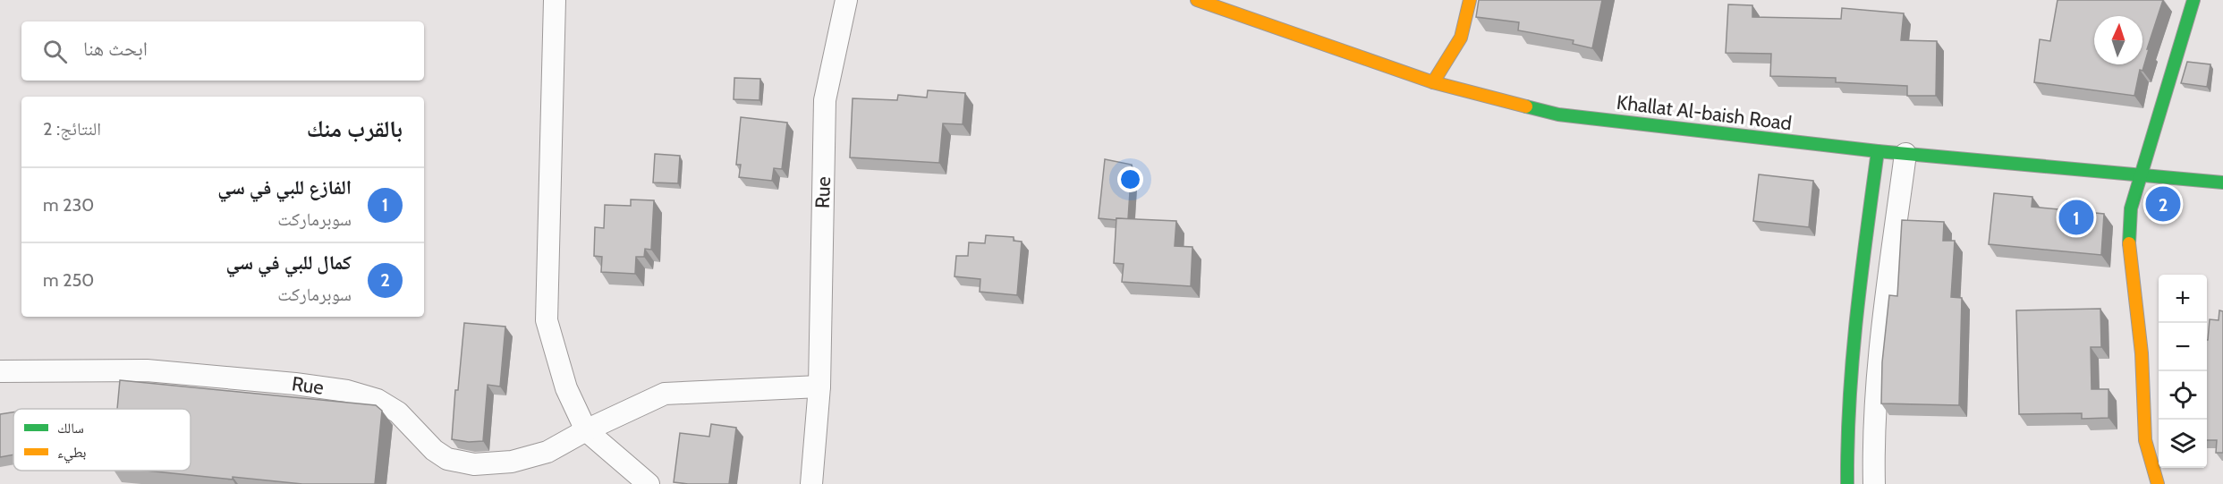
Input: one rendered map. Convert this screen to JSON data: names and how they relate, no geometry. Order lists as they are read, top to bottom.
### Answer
{
  "streets": {
    "street": ["Khallat Al-baish Road", "Rue"]
  },
  "legend": ["سالك", "بطيء"],
  "north": "top",
  "page": {
    "search": "ابحث هنا",
    "heading": ["بالقرب منك", "النتائج: 2"],
    "list": [
      {
        "mark": "1",
        "name": "الفازع للبي في سي",
        "note": "سوبرماركت",
        "value": "230 m"
      },
      {
        "mark": "2",
        "name": "كمال للبي في سي",
        "note": "سوبرماركت",
        "value": "250 m"
      }
    ],
    "pins": ["2", "1"],
    "map_buttons": ["+", "−"]
  }
}
